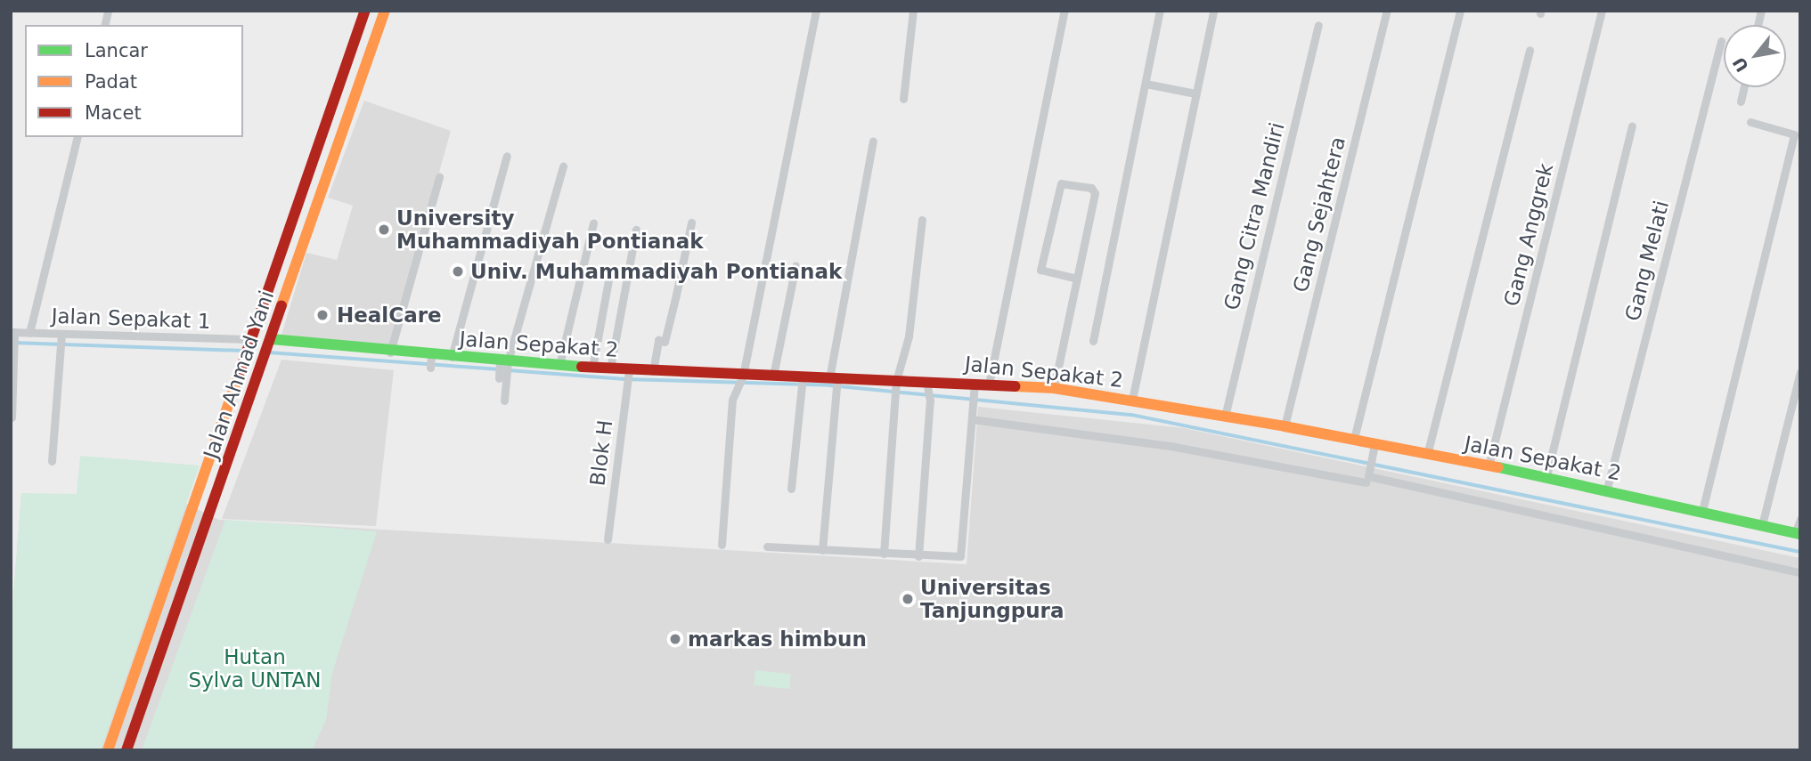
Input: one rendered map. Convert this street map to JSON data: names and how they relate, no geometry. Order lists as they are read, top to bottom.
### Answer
{
  "streets": {
    "main road": ["Jalan Sepakat 2", "Jalan Ahmad Yani"],
    "street": [
      "Gang Sejahtera",
      "Gang Citra Mandiri",
      "Gang Anggrek",
      "Gang Melati",
      "Jalan Sepakat 1",
      "Blok H"
    ]
  },
  "crossings": [
    ["Gang Sejahtera", "Jalan Sepakat 2"],
    ["Gang Citra Mandiri", "Jalan Sepakat 2"],
    ["Gang Anggrek", "Jalan Sepakat 2"],
    ["Gang Melati", "Jalan Sepakat 2"],
    ["Jalan Sepakat 1", "Jalan Ahmad Yani"],
    ["Jalan Sepakat 2", "Jalan Ahmad Yani"],
    ["Jalan Sepakat 2", "Blok H"]
  ],
  "parks": ["Hutan Sylva UNTAN"],
  "places": [
    "University Muhammadiyah Pontianak",
    "Univ. Muhammadiyah Pontianak",
    "HealCare",
    "Universitas Tanjungpura",
    "markas himbun"
  ],
  "legend": ["Lancar", "Padat", "Macet"],
  "north": "bottom left"
}
